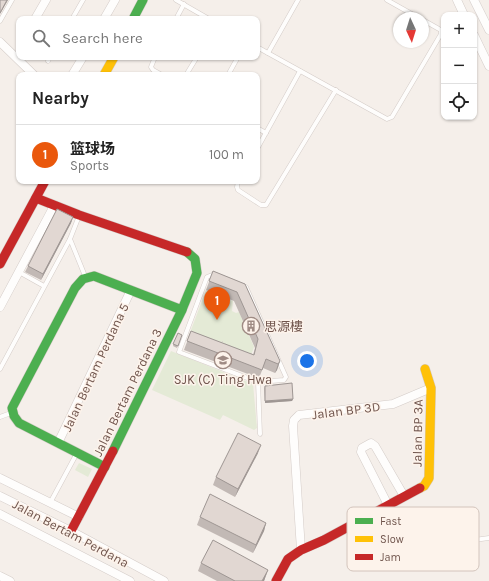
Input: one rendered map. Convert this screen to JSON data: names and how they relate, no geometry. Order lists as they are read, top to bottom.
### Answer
{
  "streets": {
    "street": [
      "Jalan Bertam Perdana 5",
      "Jalan Bertam Perdana 3",
      "Jalan BP 3D",
      "Jalan BP 3A",
      "Jalan Bertam Perdana"
    ]
  },
  "crossings": [
    ["Jalan Bertam Perdana 3", "Jalan Bertam Perdana"],
    ["Jalan BP 3D", "Jalan BP 3A"]
  ],
  "places": {
    "building": ["思源樓"],
    "school or university": ["SJK (C) Ting Hwa"]
  },
  "legend": ["Fast", "Slow", "Jam"],
  "north": "bottom",
  "page": {
    "map_buttons": ["+", "−"],
    "search": "Search here",
    "heading": "Nearby",
    "list": [
      {
        "mark": "1",
        "name": "篮球场",
        "note": "Sports",
        "value": "100 m"
      }
    ],
    "pins": "1"
  }
}
